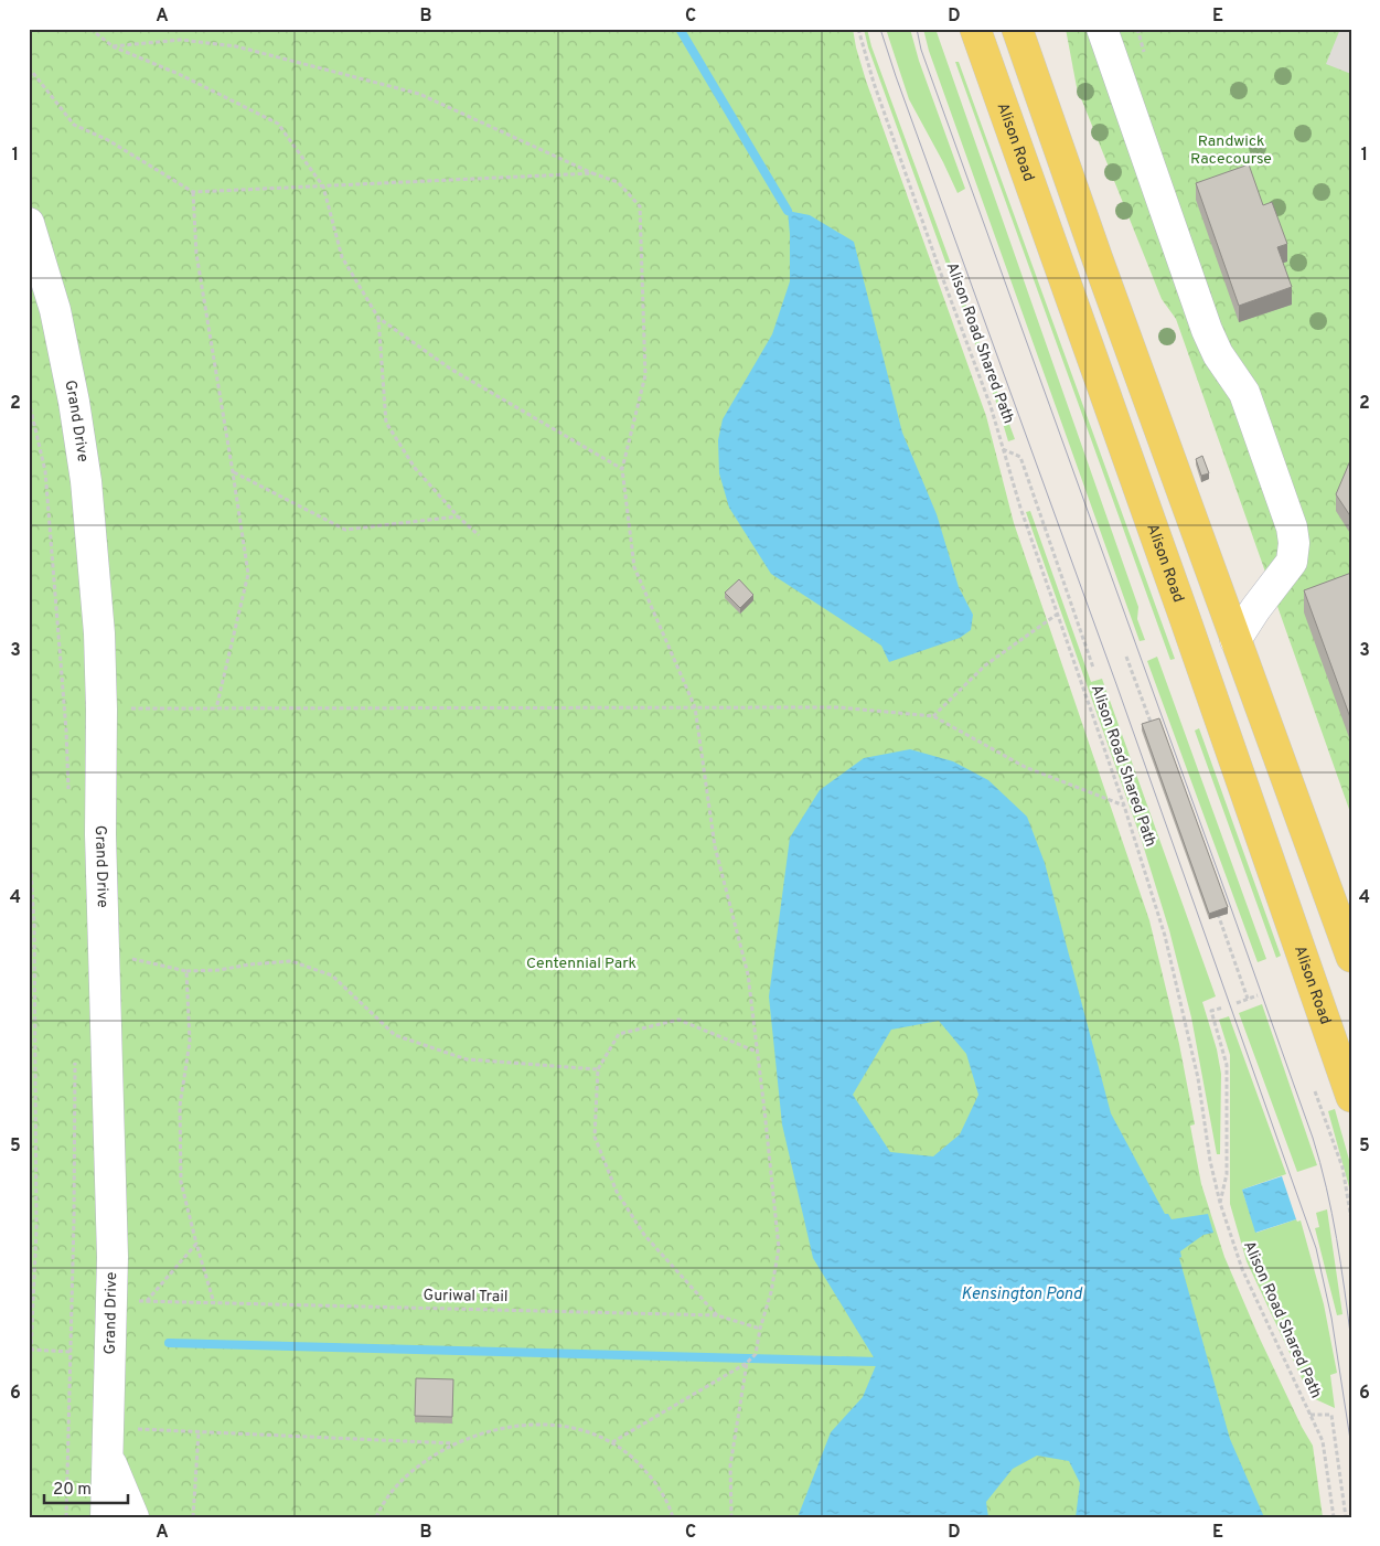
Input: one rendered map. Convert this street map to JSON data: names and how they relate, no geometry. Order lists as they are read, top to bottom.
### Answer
{
  "streets": {
    "main road": ["Alison Road"],
    "street": ["Grand Drive"],
    "path": ["Alison Road Shared Path", "Guriwal Trail"]
  },
  "water": ["Kensington Pond"],
  "parks": ["Randwick Racecourse", "Centennial Park"],
  "scale_bar": "20 m",
  "grid": {
    "columns": [
      "A",
      "B",
      "C",
      "D",
      "E"
    ],
    "rows": [
      "1",
      "2",
      "3",
      "4",
      "5",
      "6"
    ]
  }
}
